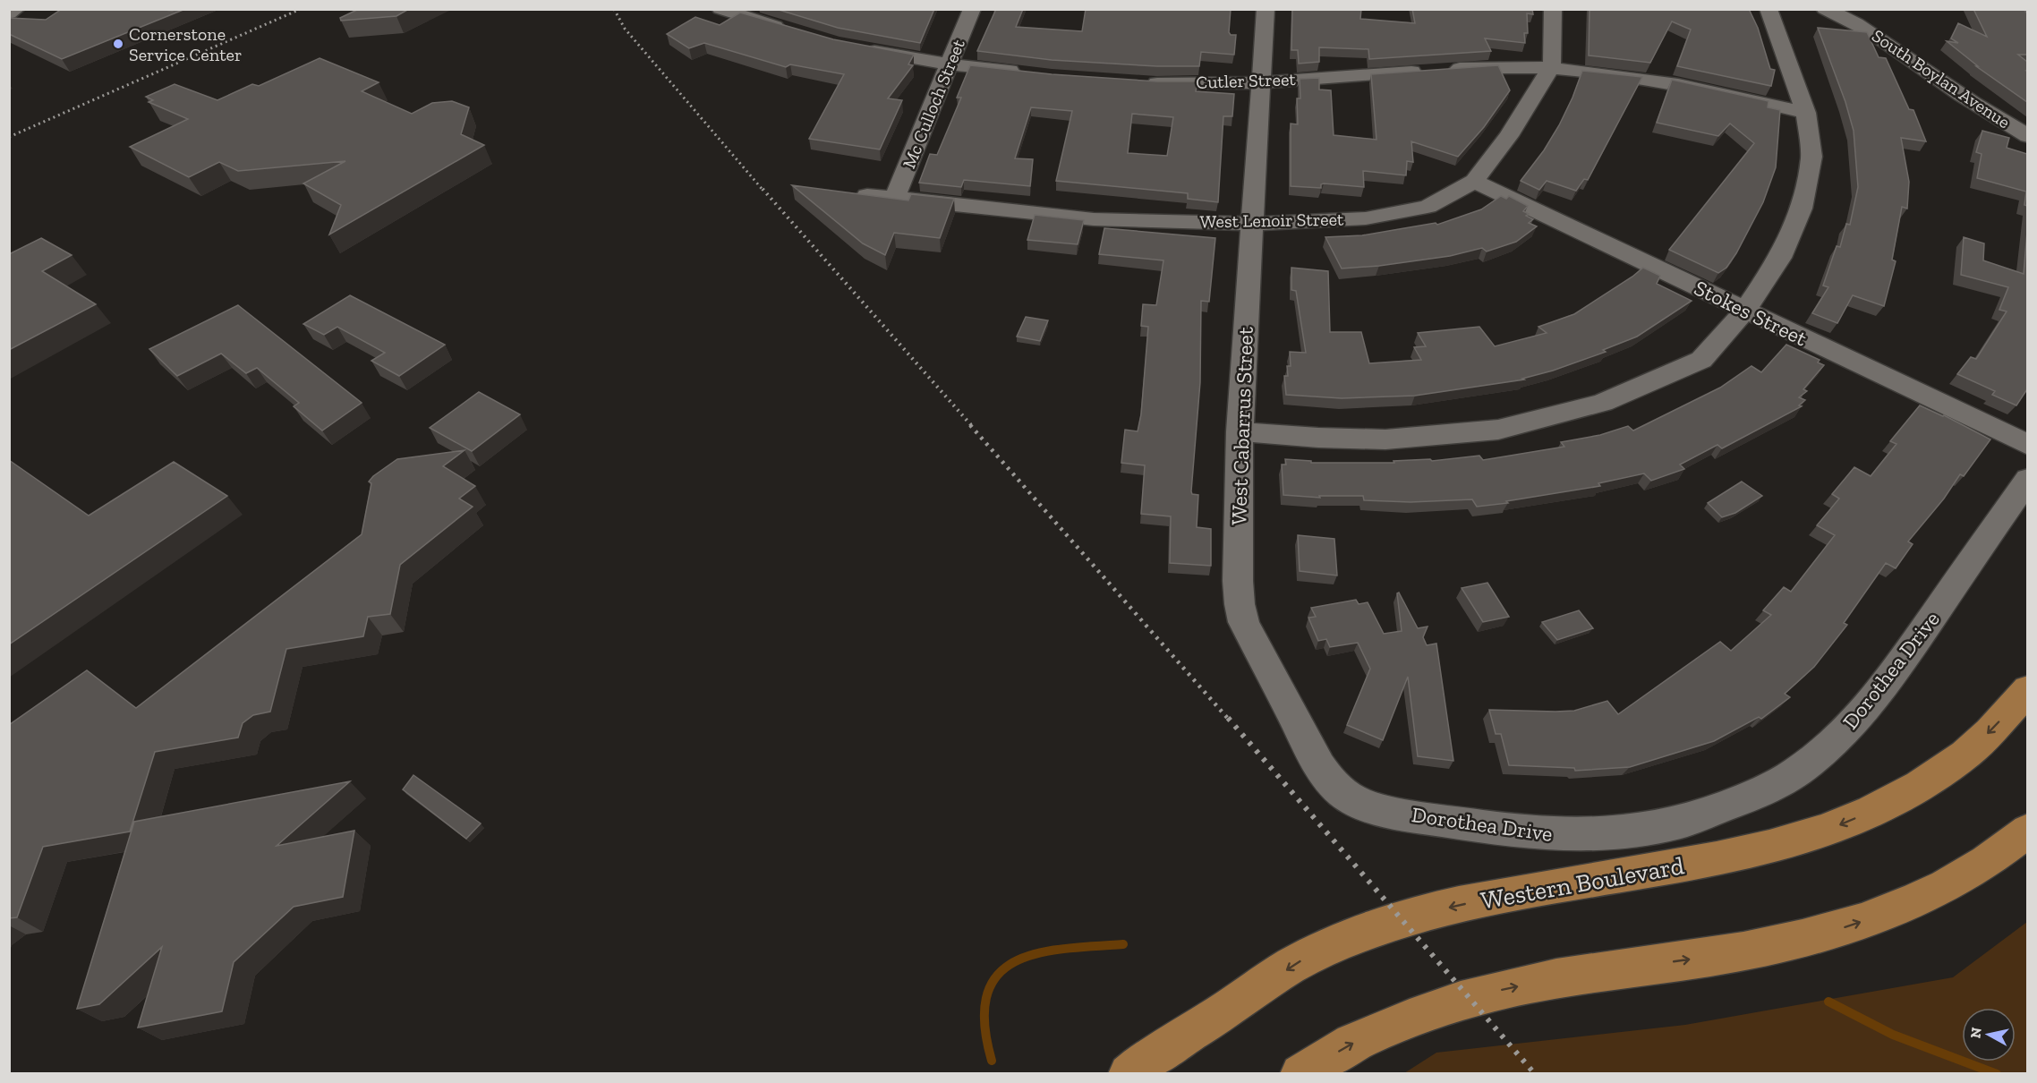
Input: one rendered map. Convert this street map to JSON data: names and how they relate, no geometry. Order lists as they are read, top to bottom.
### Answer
{
  "streets": {
    "main road": ["Western Boulevard"],
    "street": [
      "South Boylan Avenue",
      "Cutler Street",
      "Mc Culloch Street",
      "West Lenoir Street",
      "Stokes Street",
      "West Cabarrus Street",
      "Dorothea Drive"
    ]
  },
  "crossings": [
    ["Cutler Street", "West Lenoir Street"],
    ["Cutler Street", "West Cabarrus Street"],
    ["Mc Culloch Street", "West Lenoir Street"],
    ["West Lenoir Street", "Stokes Street"],
    ["West Lenoir Street", "West Cabarrus Street"],
    ["West Cabarrus Street", "Dorothea Drive"]
  ],
  "places": ["Cornerstone Service Center"],
  "north": "left"
}
